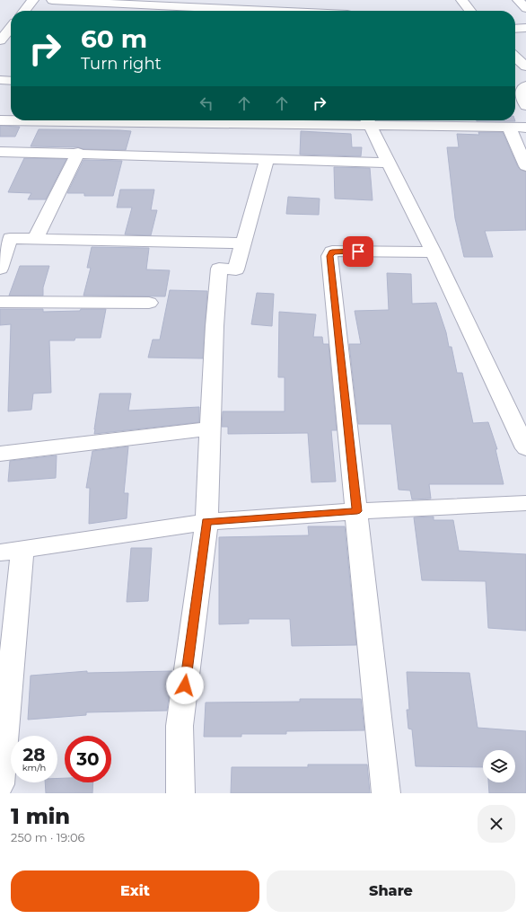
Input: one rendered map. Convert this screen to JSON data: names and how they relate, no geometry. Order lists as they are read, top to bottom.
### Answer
{
  "page": {
    "turn": ["60 m", "Turn right"],
    "speed": "28 km/h",
    "limit": "30",
    "heading": ["1 min", "250 m · 19:06"],
    "buttons": ["Exit", "Share"]
  }
}
